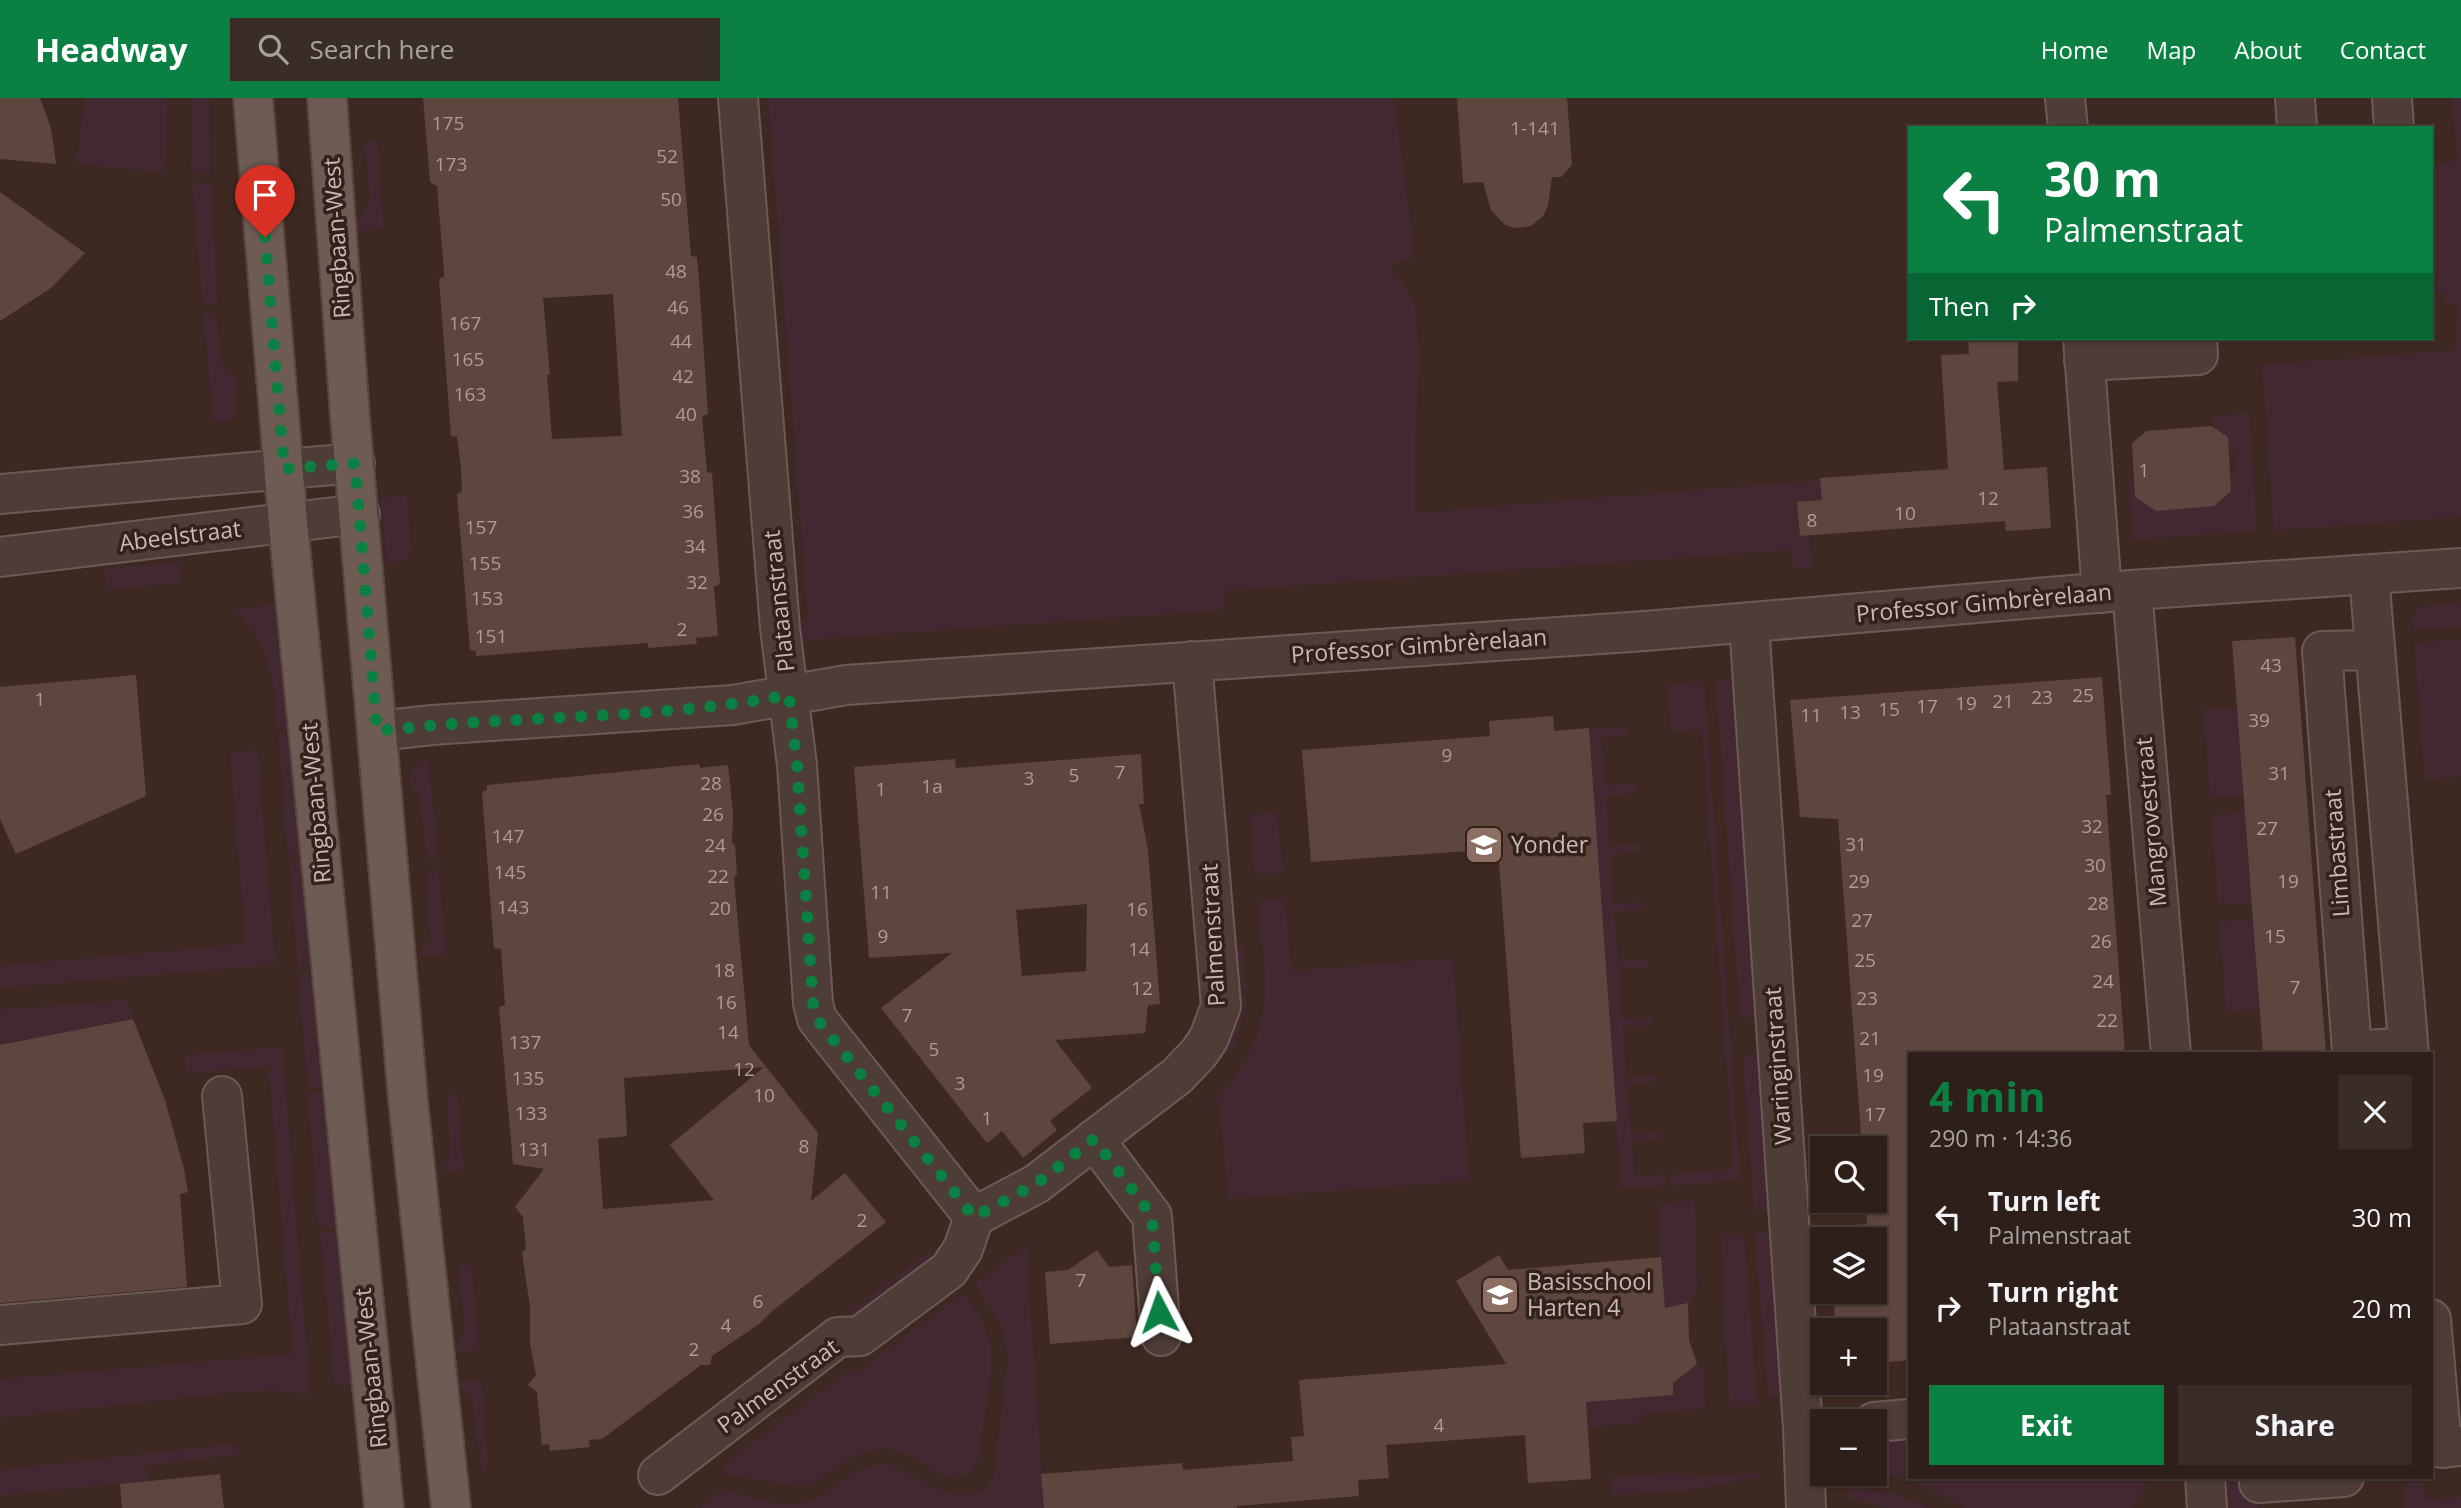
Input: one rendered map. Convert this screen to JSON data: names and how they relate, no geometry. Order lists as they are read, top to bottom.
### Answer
{
  "streets": {
    "main road": ["Ringbaan-West"],
    "street": [
      "Abeelstraat",
      "Plataanstraat",
      "Professor Gimbrèrelaan",
      "Mangrovestraat",
      "Limbastraat",
      "Palmenstraat",
      "Waringinstraat"
    ]
  },
  "crossings": [
    ["Ringbaan-West", "Abeelstraat"],
    ["Ringbaan-West", "Professor Gimbrèrelaan"],
    ["Plataanstraat", "Professor Gimbrèrelaan"],
    ["Plataanstraat", "Palmenstraat"],
    ["Professor Gimbrèrelaan", "Mangrovestraat"],
    ["Professor Gimbrèrelaan", "Limbastraat"],
    ["Professor Gimbrèrelaan", "Palmenstraat"],
    ["Professor Gimbrèrelaan", "Waringinstraat"]
  ],
  "places": {
    "school or university": ["Yonder", "Basisschool Harten 4"]
  },
  "house_numbers": [
    "175",
    "1-141",
    "52",
    "173",
    "50",
    "48",
    "46",
    "167",
    "44",
    "165",
    "42",
    "163",
    "40",
    "1",
    "38",
    "12",
    "36",
    "10",
    "8",
    "157",
    "34",
    "155",
    "32",
    "153",
    "2",
    "151",
    "43",
    "25",
    "23",
    "1",
    "21",
    "19",
    "17",
    "15",
    "13",
    "11",
    "39",
    "9",
    "7",
    "31",
    "5",
    "3",
    "28",
    "1a",
    "1",
    "26",
    "32",
    "27",
    "147",
    "31",
    "24",
    "30",
    "145",
    "22",
    "29",
    "19",
    "11",
    "28",
    "143",
    "20",
    "16",
    "27",
    "9",
    "15",
    "26",
    "14",
    "25",
    "18",
    "24",
    "7",
    "12",
    "23",
    "16",
    "7",
    "22",
    "14",
    "21",
    "137",
    "5",
    "12",
    "19",
    "135",
    "3",
    "10",
    "133",
    "17",
    "1",
    "8",
    "131",
    "2",
    "7",
    "6",
    "4",
    "2",
    "4"
  ],
  "page": {
    "header": "Headway",
    "search": "Search here",
    "nav": [
      "Home",
      "Map",
      "About",
      "Contact"
    ],
    "turn": ["30 m", "Palmenstraat"],
    "then": "Then",
    "heading": ["4 min", "290 m · 14:36"],
    "map_buttons": ["+", "−"],
    "list": [
      {
        "name": "Turn left",
        "note": "Palmenstraat",
        "value": "30 m"
      },
      {
        "name": "Turn right",
        "note": "Plataanstraat",
        "value": "20 m"
      }
    ],
    "buttons": ["Exit", "Share"]
  }
}
